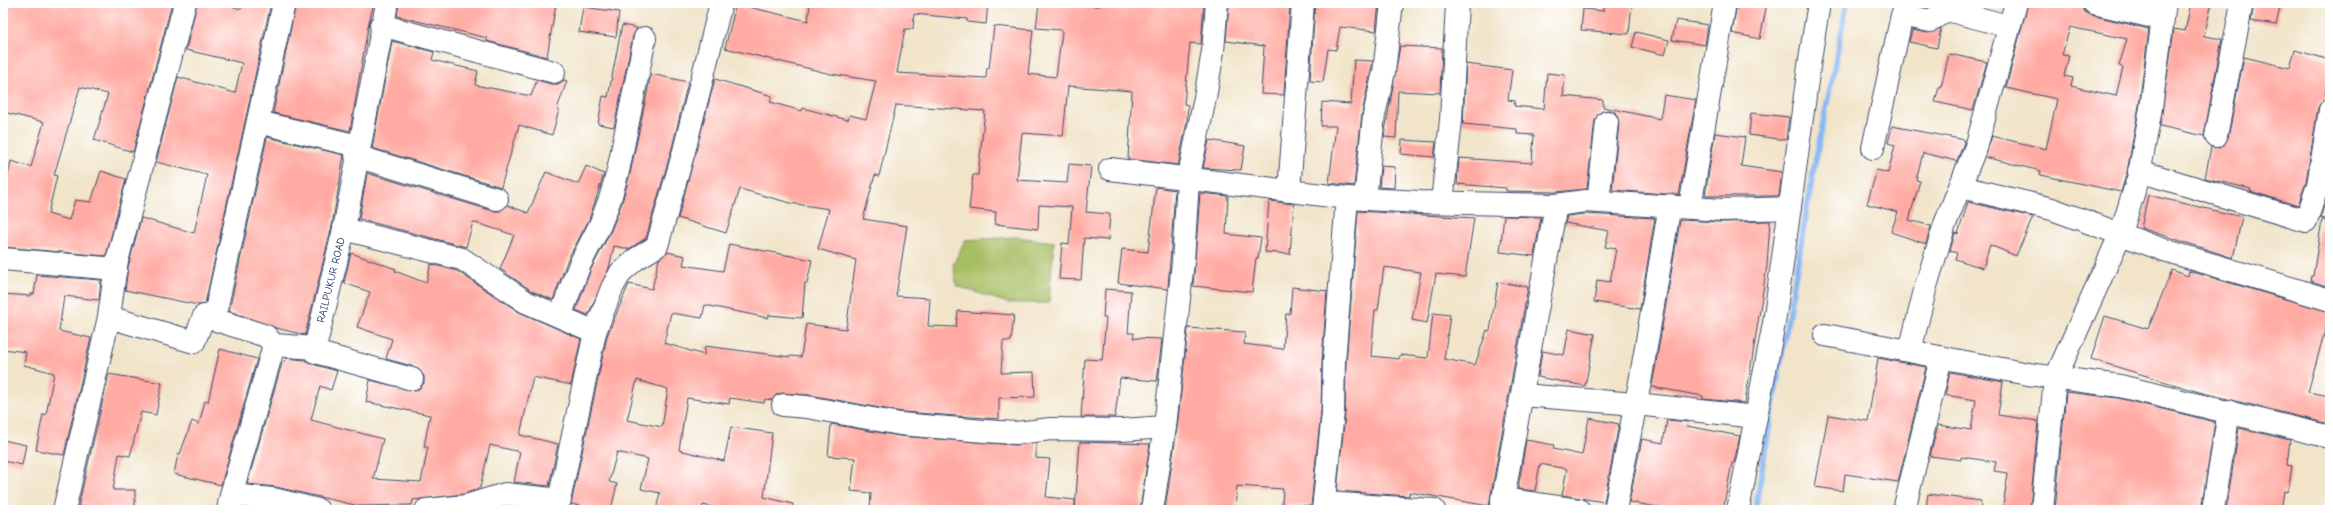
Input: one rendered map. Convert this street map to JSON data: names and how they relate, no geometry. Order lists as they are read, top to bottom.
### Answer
{
  "streets": {
    "street": ["RAILPUKUR ROAD"]
  }
}
